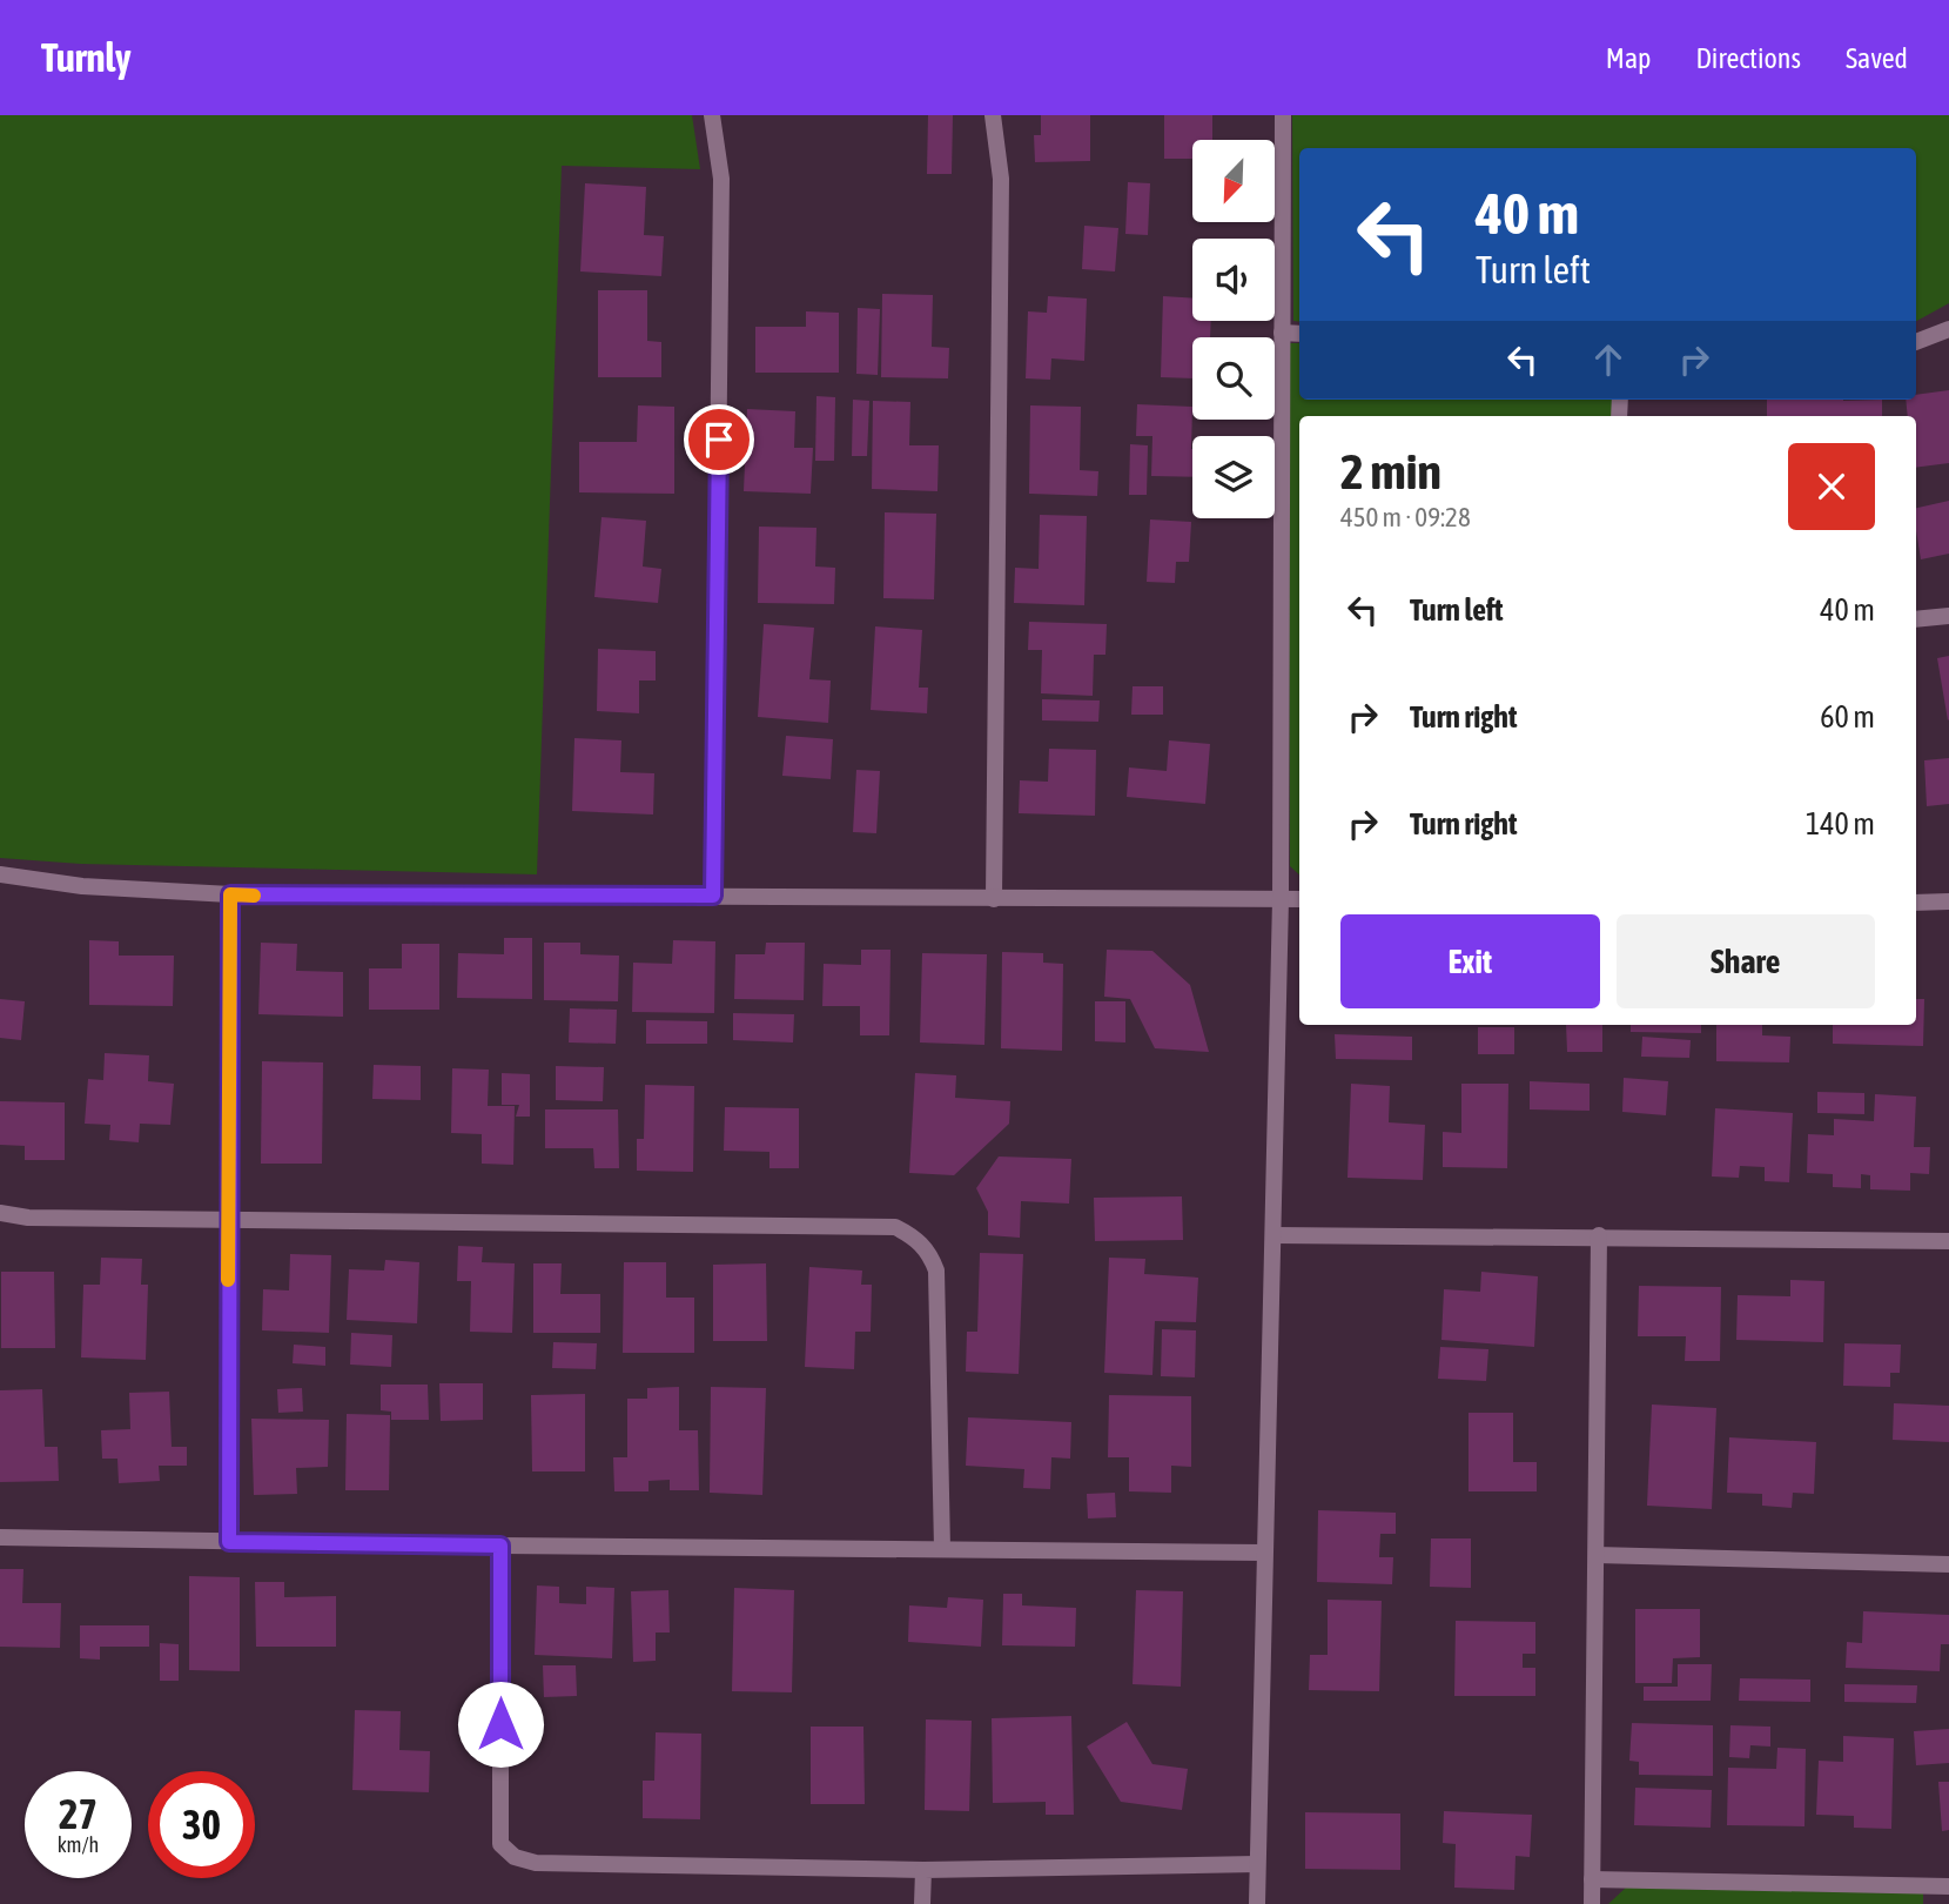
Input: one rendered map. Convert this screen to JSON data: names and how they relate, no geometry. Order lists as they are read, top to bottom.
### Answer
{
  "north": "bottom left",
  "page": {
    "header": "Turnly",
    "nav": ["Map", "Directions", "Saved"],
    "turn": ["40 m", "Turn left"],
    "heading": ["2 min", "450 m · 09:28"],
    "list": [
      {
        "name": "Turn left",
        "value": "40 m"
      },
      {
        "name": "Turn right",
        "value": "60 m"
      },
      {
        "name": "Turn right",
        "value": "140 m"
      }
    ],
    "buttons": ["Exit", "Share"],
    "speed": "27 km/h",
    "limit": "30"
  }
}
